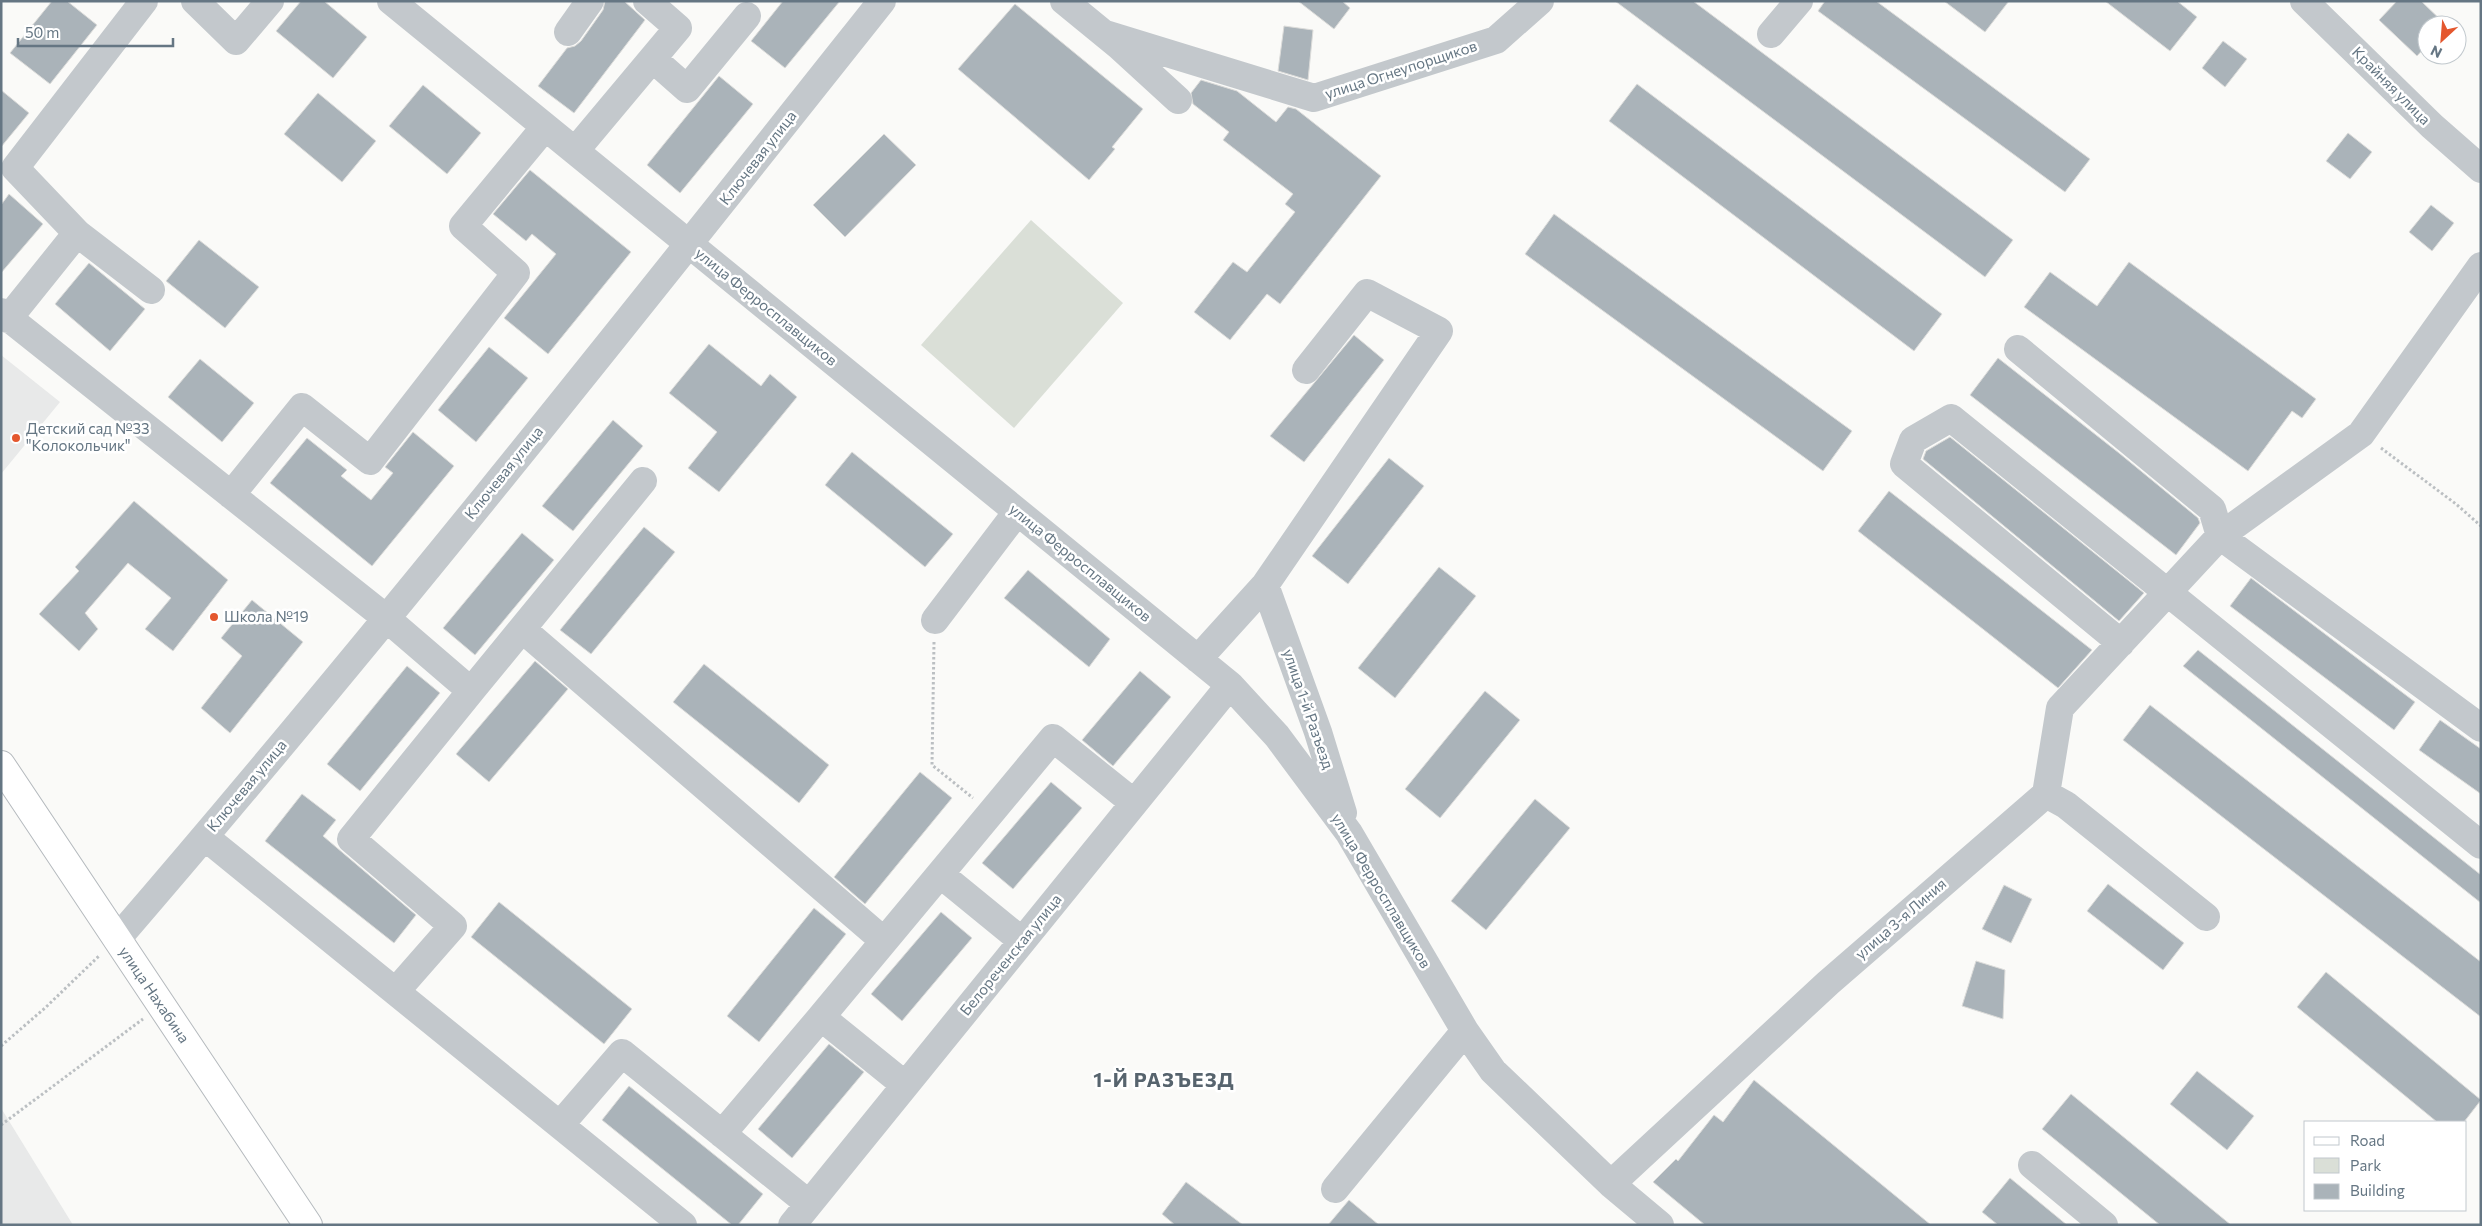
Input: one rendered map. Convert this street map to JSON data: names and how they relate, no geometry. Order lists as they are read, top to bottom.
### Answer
{
  "streets": {
    "main road": ["улица Нахабина"],
    "street": [
      "улица Огнеупорщиков",
      "Крайняя улица",
      "Ключевая улица",
      "улица Ферросплавщиков",
      "улица 1-й Разъезд",
      "улица 3-я Линия",
      "Белореченская улица"
    ]
  },
  "crossings": [
    ["Ключевая улица", "улица Ферросплавщиков"],
    ["Ключевая улица", "улица Нахабина"],
    ["улица Ферросплавщиков", "улица 1-й Разъезд"],
    ["улица Ферросплавщиков", "улица 3-я Линия"],
    ["улица Ферросплавщиков", "Белореченская улица"]
  ],
  "districts": ["1-Й РАЗЪЕЗД"],
  "places": ["Детский сад №33 \"Колокольчик\"", "Школа №19"],
  "legend": ["Road", "Park", "Building"],
  "scale_bar": "50 m",
  "north": "bottom left"
}
